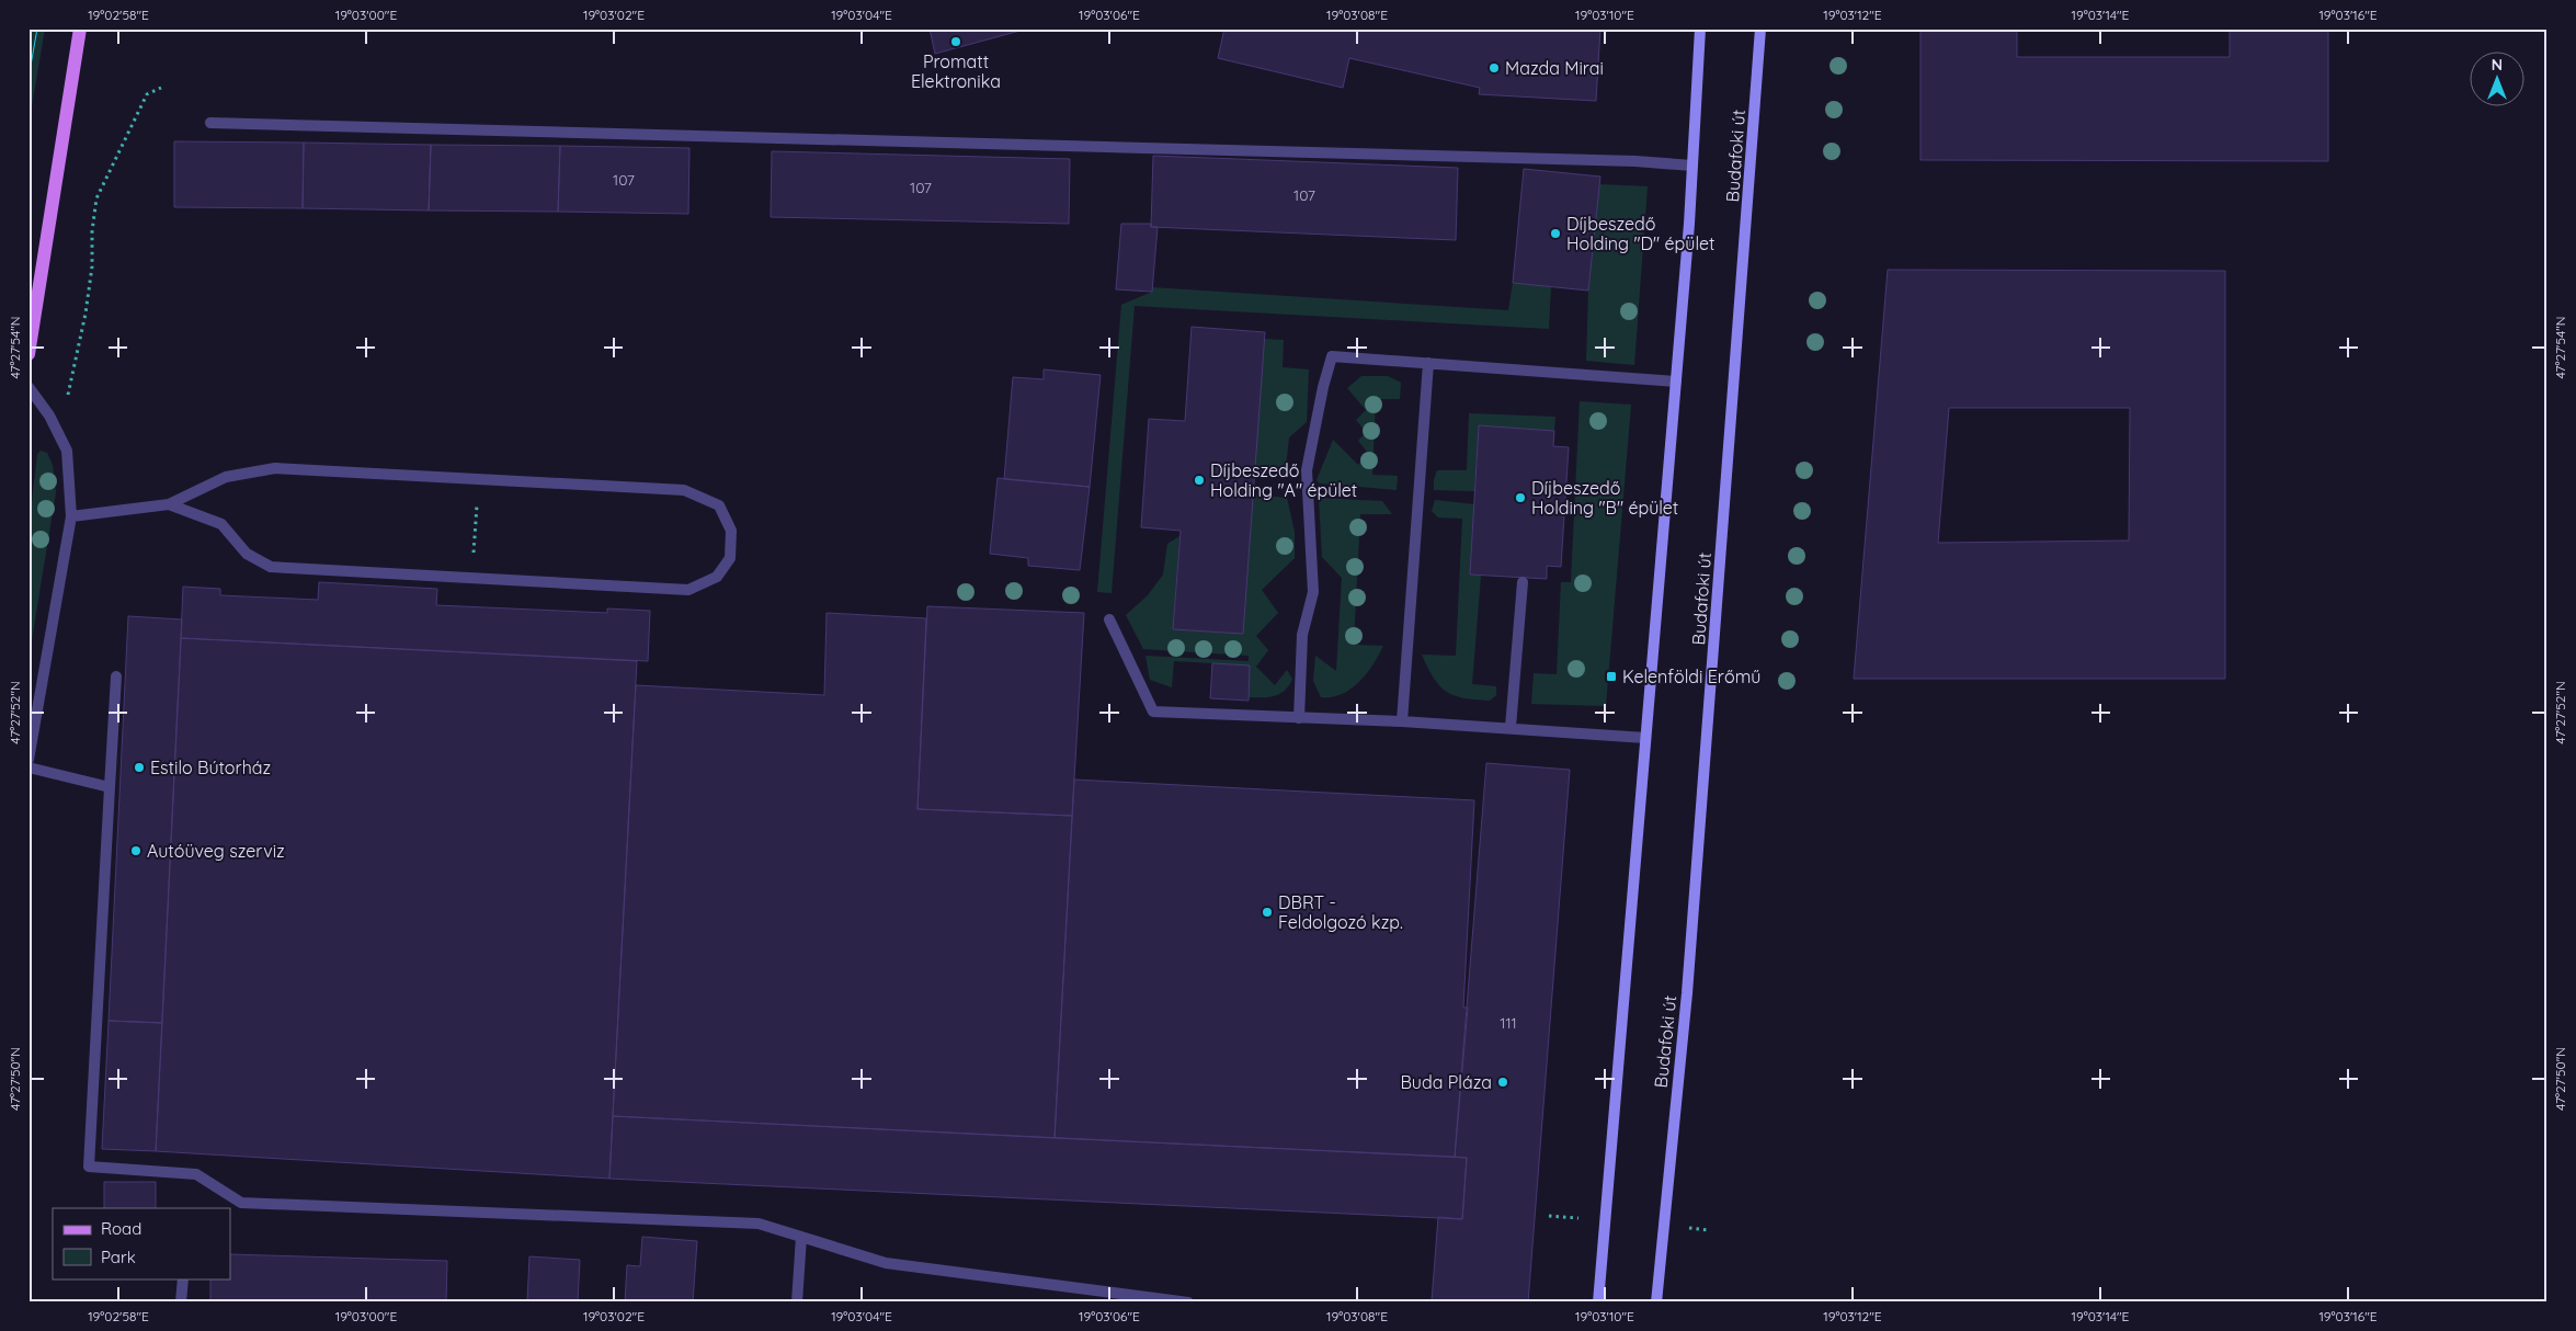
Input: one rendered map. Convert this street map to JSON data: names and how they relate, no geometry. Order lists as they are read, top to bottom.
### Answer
{
  "streets": {
    "main road": ["Budafoki út"]
  },
  "places": {
    "other": [
      "Promatt Elektronika",
      "Mazda Mirai",
      "Díjbeszedő Holding \"D\" épület",
      "Díjbeszedő Holding \"A\" épület",
      "Díjbeszedő Holding \"B\" épület",
      "Estilo Bútorház",
      "Autóüveg szerviz",
      "DBRT - Feldolgozó kzp.",
      "Buda Pláza"
    ],
    "transit": ["Kelenföldi Erőmű"]
  },
  "house_numbers": [
    "107",
    "107",
    "107",
    "111"
  ],
  "legend": ["Road", "Park"],
  "north": "top",
  "coordinates": [
    "19°02'58\"E",
    "19°03'00\"E",
    "19°03'02\"E",
    "19°03'04\"E",
    "19°03'06\"E",
    "19°03'08\"E",
    "19°03'10\"E",
    "19°03'12\"E",
    "19°03'14\"E",
    "19°03'16\"E",
    "47°27'54\"N",
    "47°27'52\"N",
    "47°27'50\"N"
  ]
}
